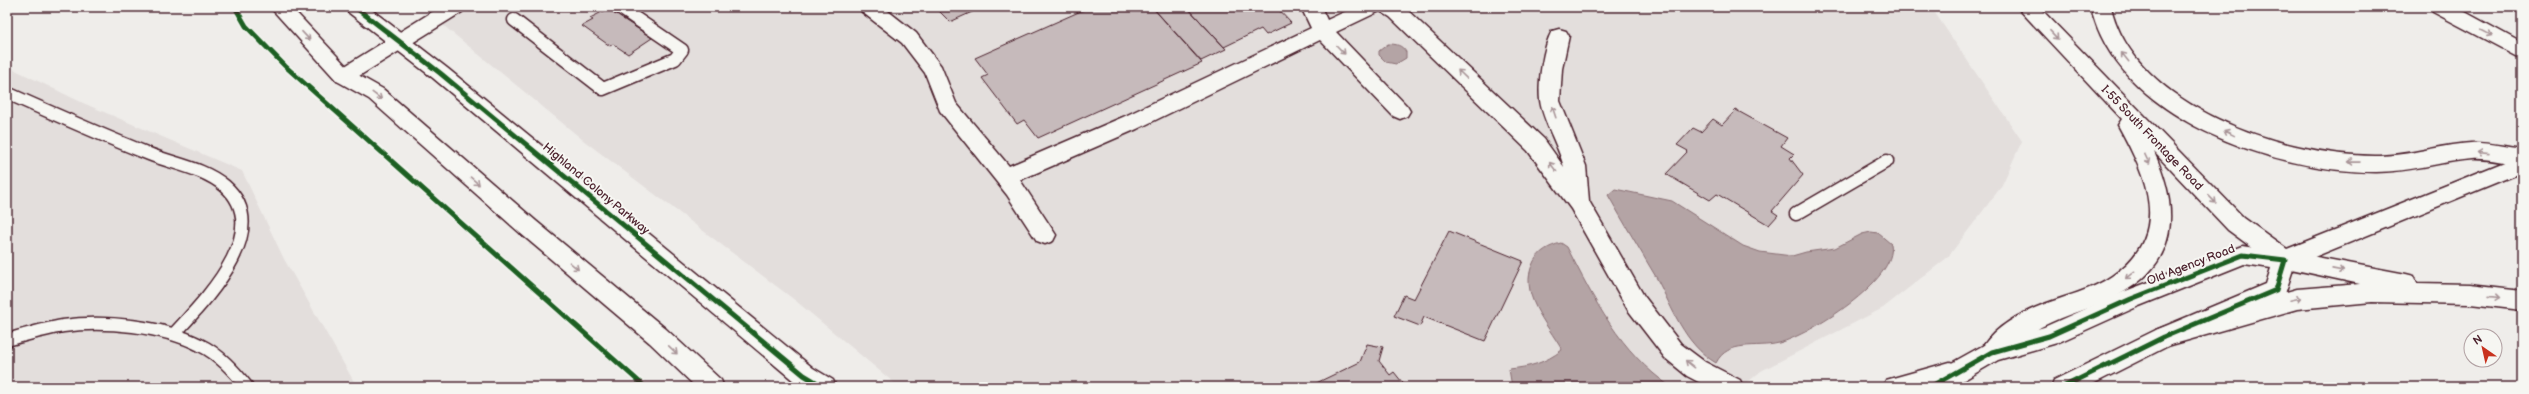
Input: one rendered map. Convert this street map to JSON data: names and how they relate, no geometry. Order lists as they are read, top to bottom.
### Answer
{
  "streets": {
    "main road": ["I-55 South Frontage Road", "Highland Colony Parkway", "Old Agency Road"]
  },
  "crossings": [
    ["I-55 South Frontage Road", "Old Agency Road"]
  ],
  "one_way": ["I-55 South Frontage Road"],
  "north": "top left"
}
